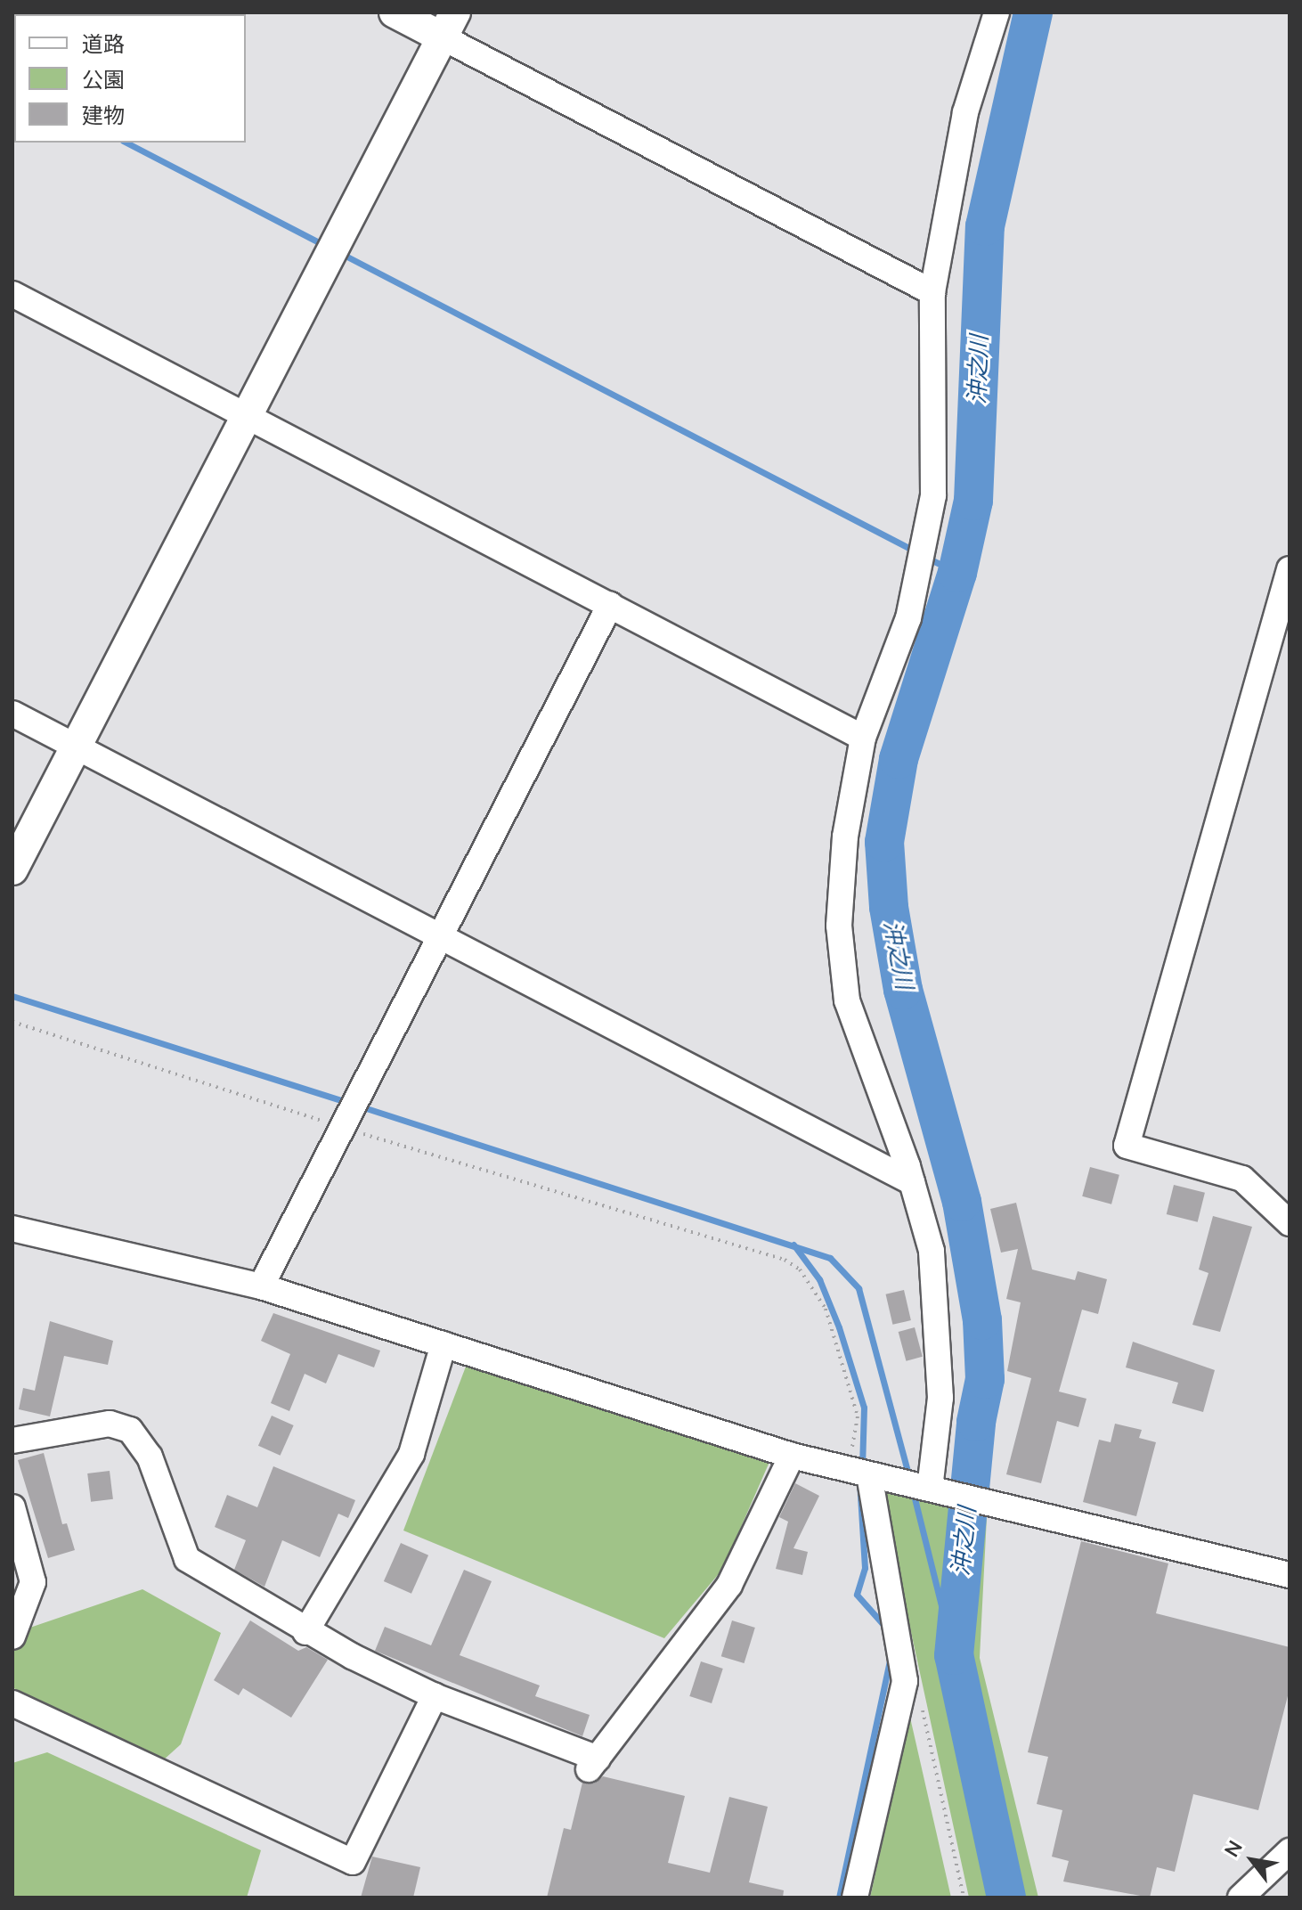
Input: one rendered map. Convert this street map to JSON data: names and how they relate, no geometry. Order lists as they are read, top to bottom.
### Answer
{
  "water": ["沖之川"],
  "legend": ["道路", "公園", "建物"],
  "north": "top left"
}
